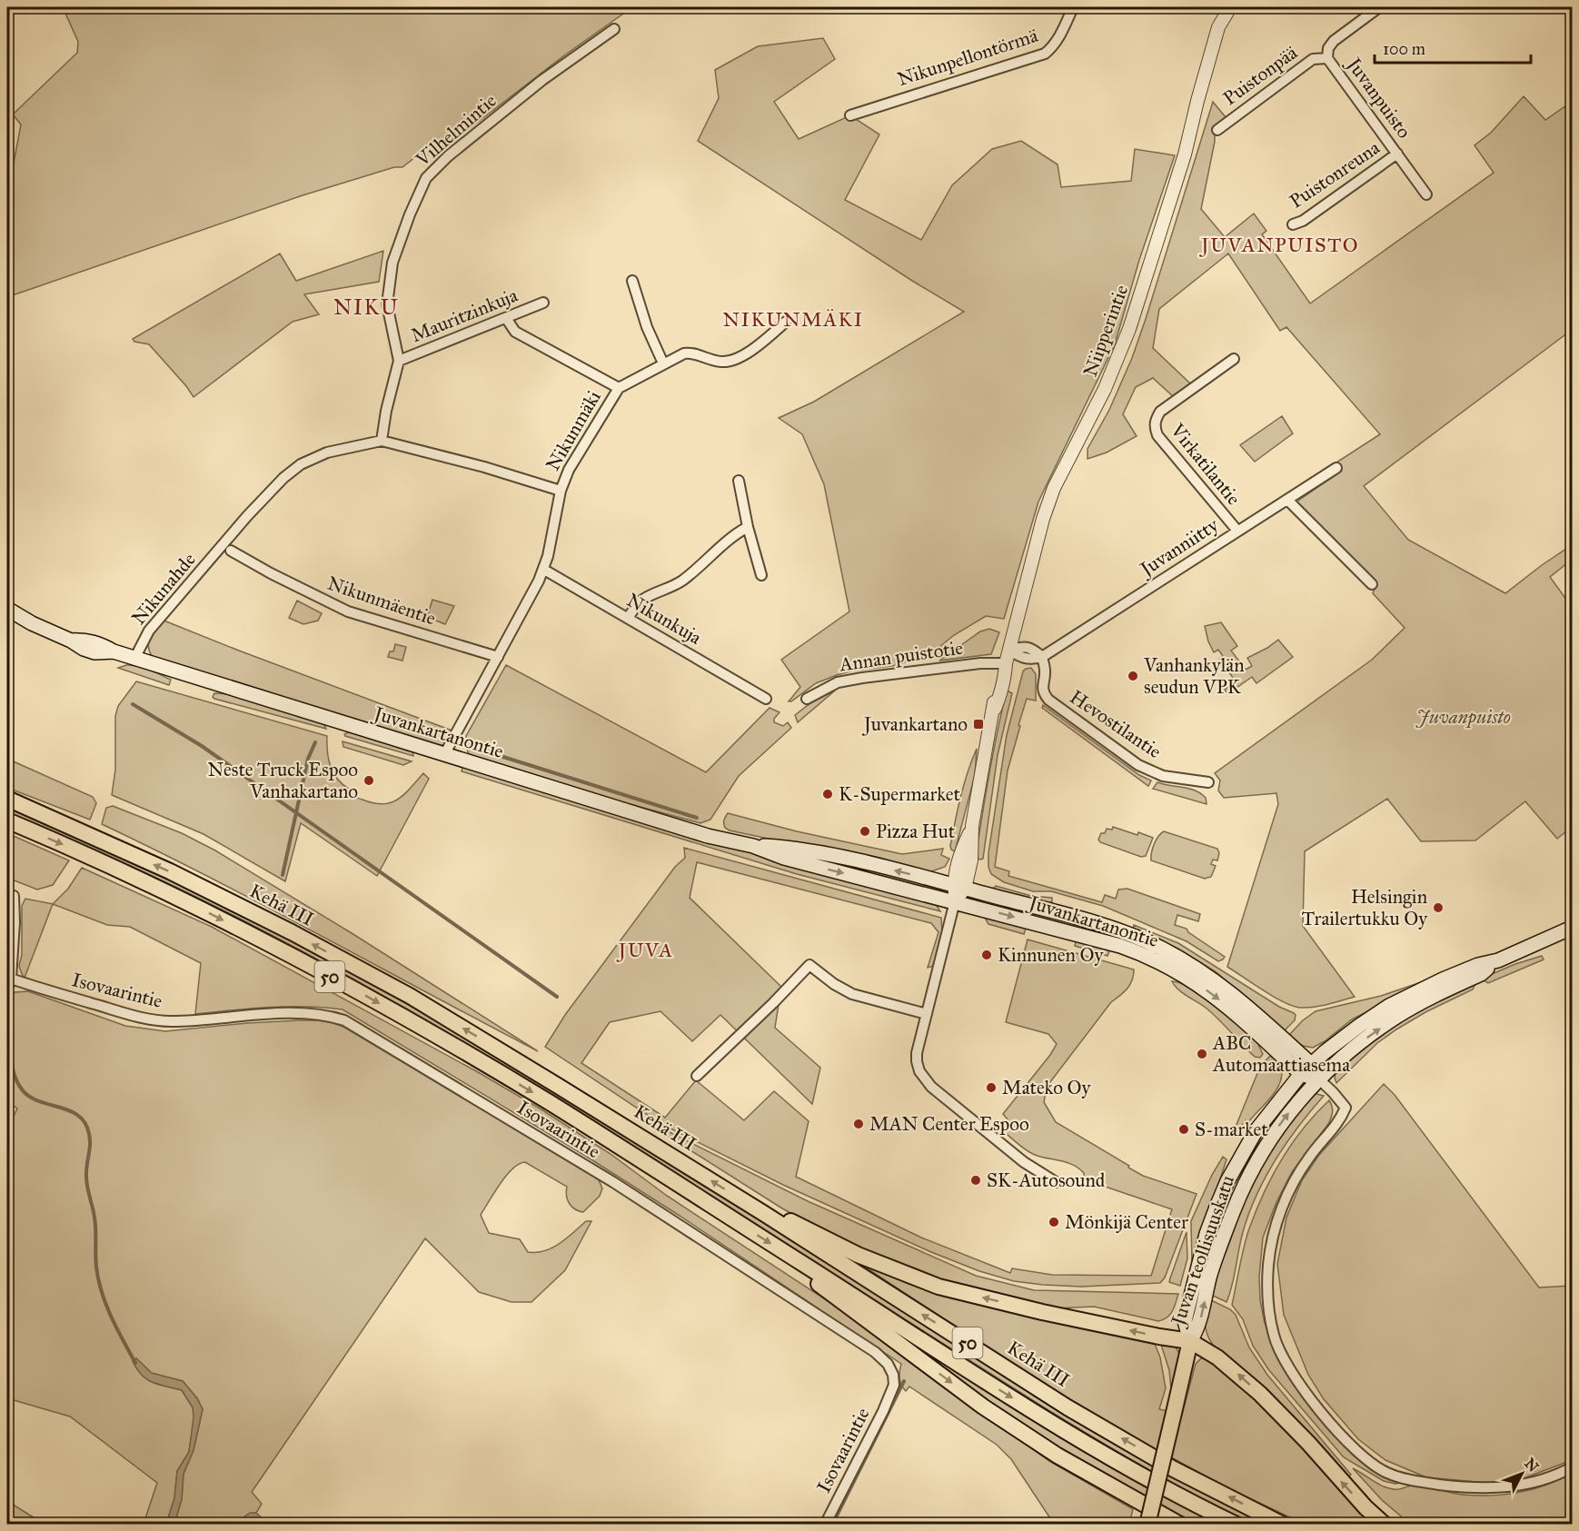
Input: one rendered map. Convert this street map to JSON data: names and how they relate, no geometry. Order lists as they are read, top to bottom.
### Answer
{
  "streets": {
    "highway": ["Kehä III", "50"],
    "main road": ["Juvankartanontie", "Juvan teollisuuskatu"],
    "street": [
      "Nikunpellontörmä",
      "Puistonpää",
      "Juvanpuisto",
      "Vilhelmintie",
      "Puistonreuna",
      "Mauritzinkuja",
      "Niipperintie",
      "Nikunmäki",
      "Virkatilantie",
      "Juvanniitty",
      "Nikunahde",
      "Nikunmäentie",
      "Nikunkuja",
      "Annan puistotie",
      "Hevostilantie",
      "Isovaarintie"
    ]
  },
  "crossings": [
    ["Puistonpää", "Juvanpuisto"],
    ["Juvanpuisto", "Puistonreuna"],
    ["Vilhelmintie", "Mauritzinkuja"],
    ["Vilhelmintie", "Nikunahde"],
    ["Niipperintie", "Annan puistotie"],
    ["Niipperintie", "Juvankartanontie"],
    ["Nikunmäki", "Nikunmäentie"],
    ["Nikunmäki", "Nikunkuja"],
    ["Nikunmäki", "Juvankartanontie"],
    ["Virkatilantie", "Juvanniitty"],
    ["Juvanniitty", "Hevostilantie"],
    ["Nikunahde", "Nikunmäentie"],
    ["Nikunahde", "Juvankartanontie"],
    ["Juvankartanontie", "Juvan teollisuuskatu"]
  ],
  "districts": [
    "JUVANPUISTO",
    "NIKU",
    "NIKUNMÄKI",
    "JUVA"
  ],
  "parks": ["Juvanpuisto"],
  "places": {
    "other": [
      "Vanhankylän seudun VPK",
      "Neste Truck Espoo Vanhakartano",
      "K-Supermarket",
      "Pizza Hut",
      "Helsingin Trailertukku Oy",
      "Kinnunen Oy",
      "ABC Automaattiasema",
      "Mateko Oy",
      "MAN Center Espoo",
      "S-market",
      "SK-Autosound",
      "Mönkijä Center"
    ],
    "transit": ["Juvankartano"]
  },
  "scale_bar": "100 m",
  "north": "top right"
}
